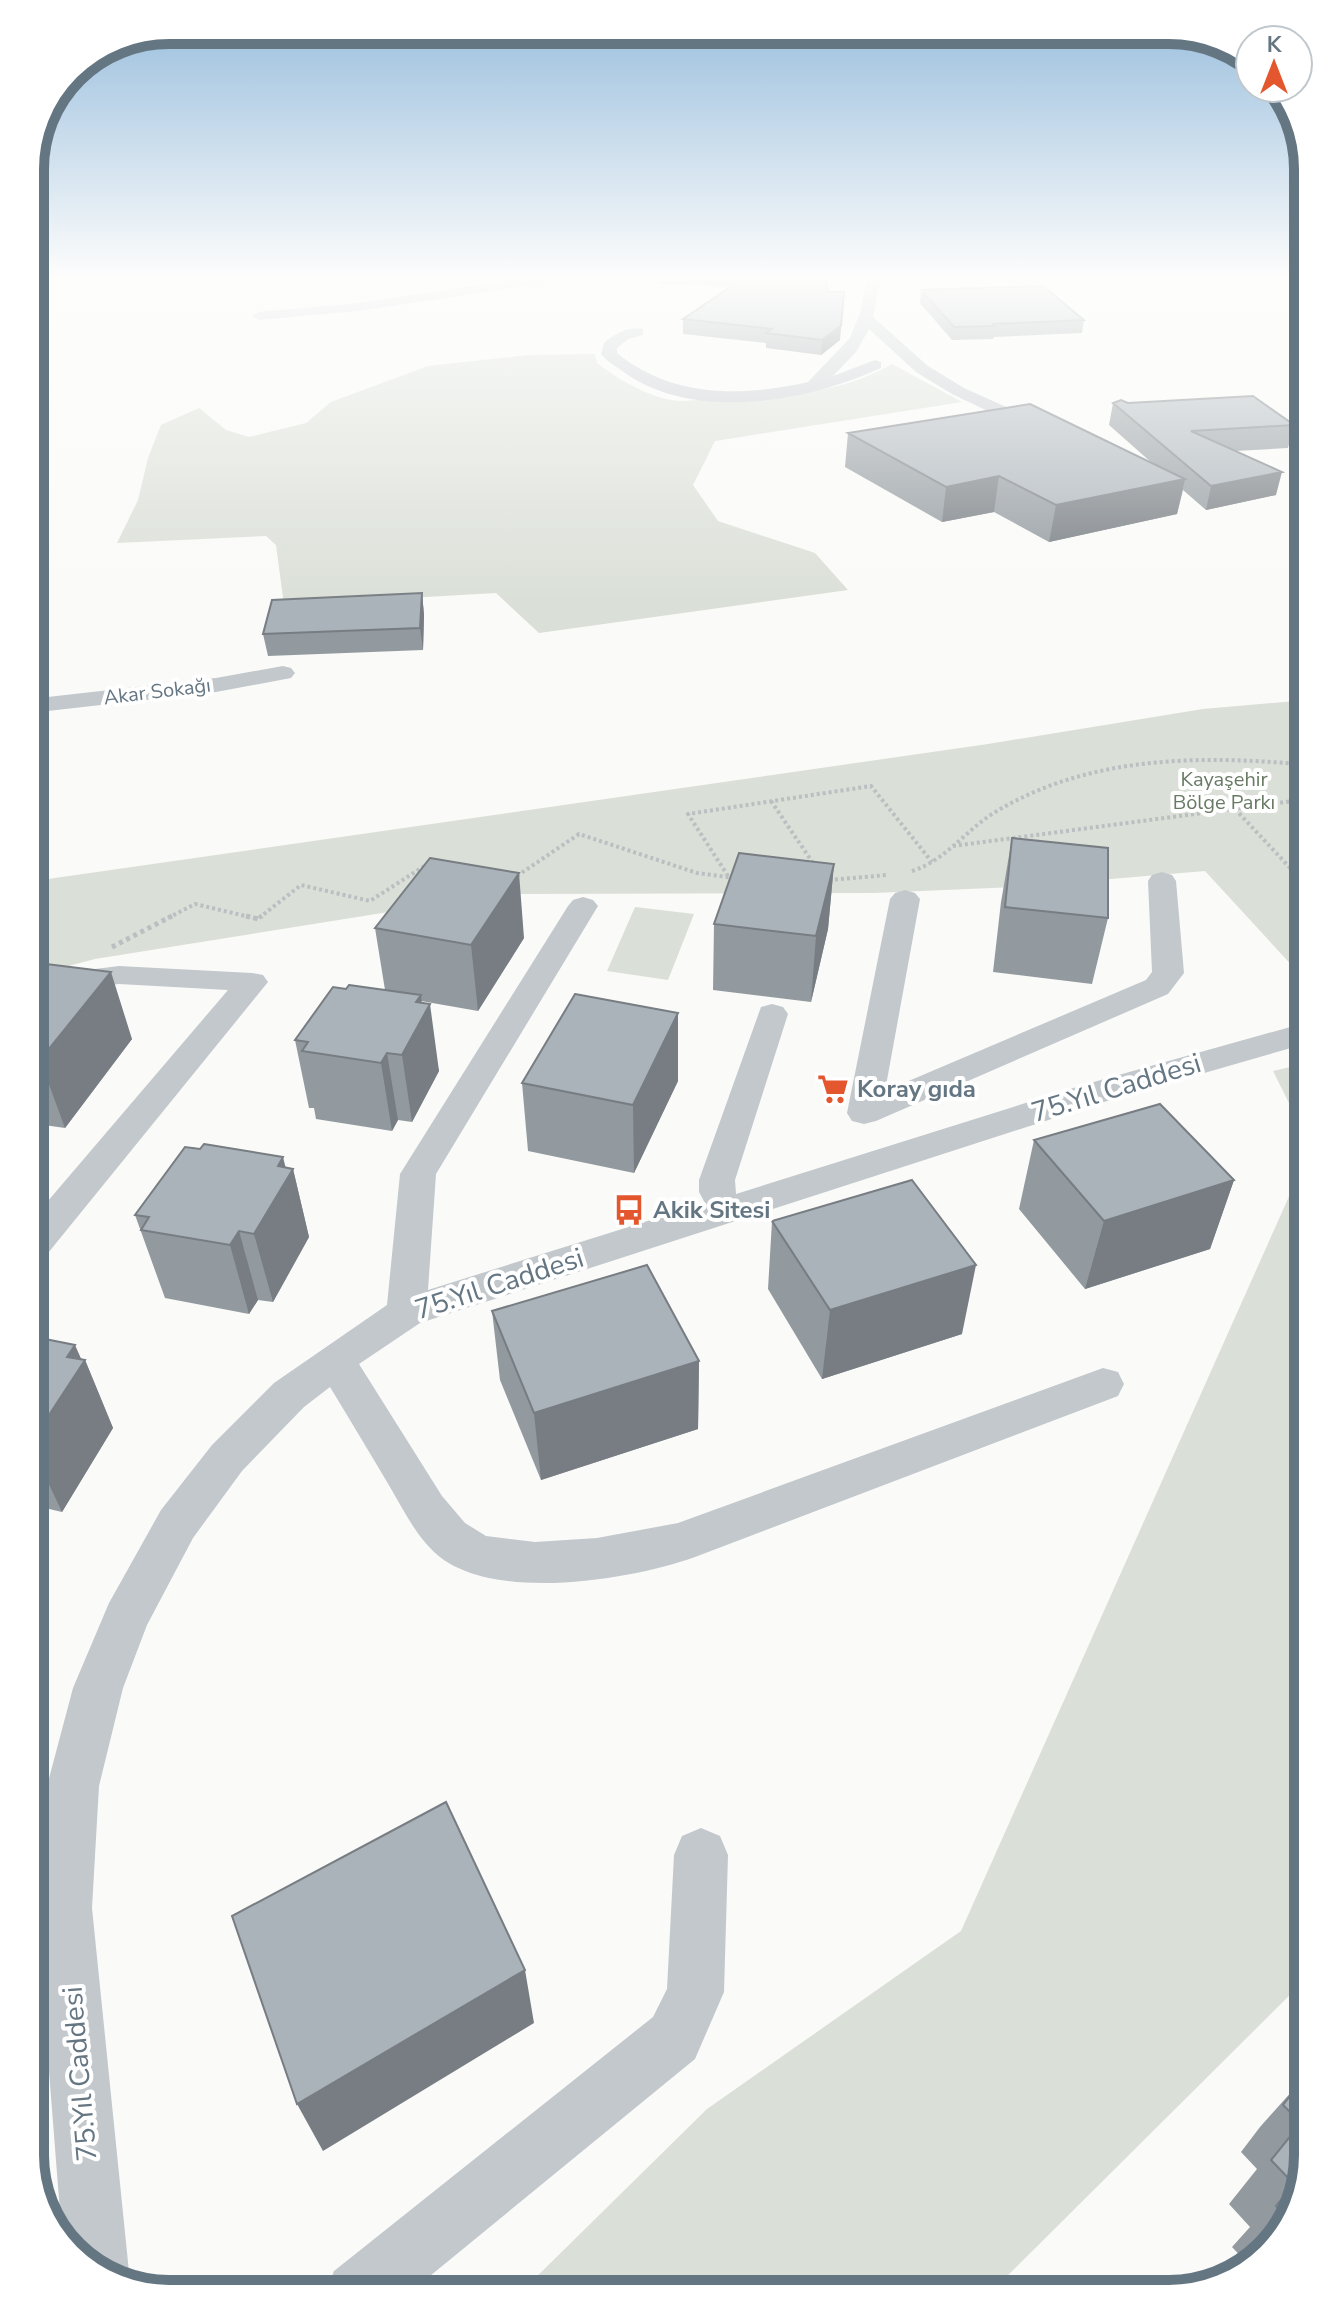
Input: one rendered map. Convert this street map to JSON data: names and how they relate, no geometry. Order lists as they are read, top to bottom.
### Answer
{
  "streets": {
    "street": ["Akar Sokağı", "75.Yıl Caddesi"]
  },
  "parks": ["Kayaşehir Bölge Parkı"],
  "places": {
    "supermarket": ["Koray gıda"],
    "bus stop": ["Akik Sitesi"]
  },
  "north": "top"
}
